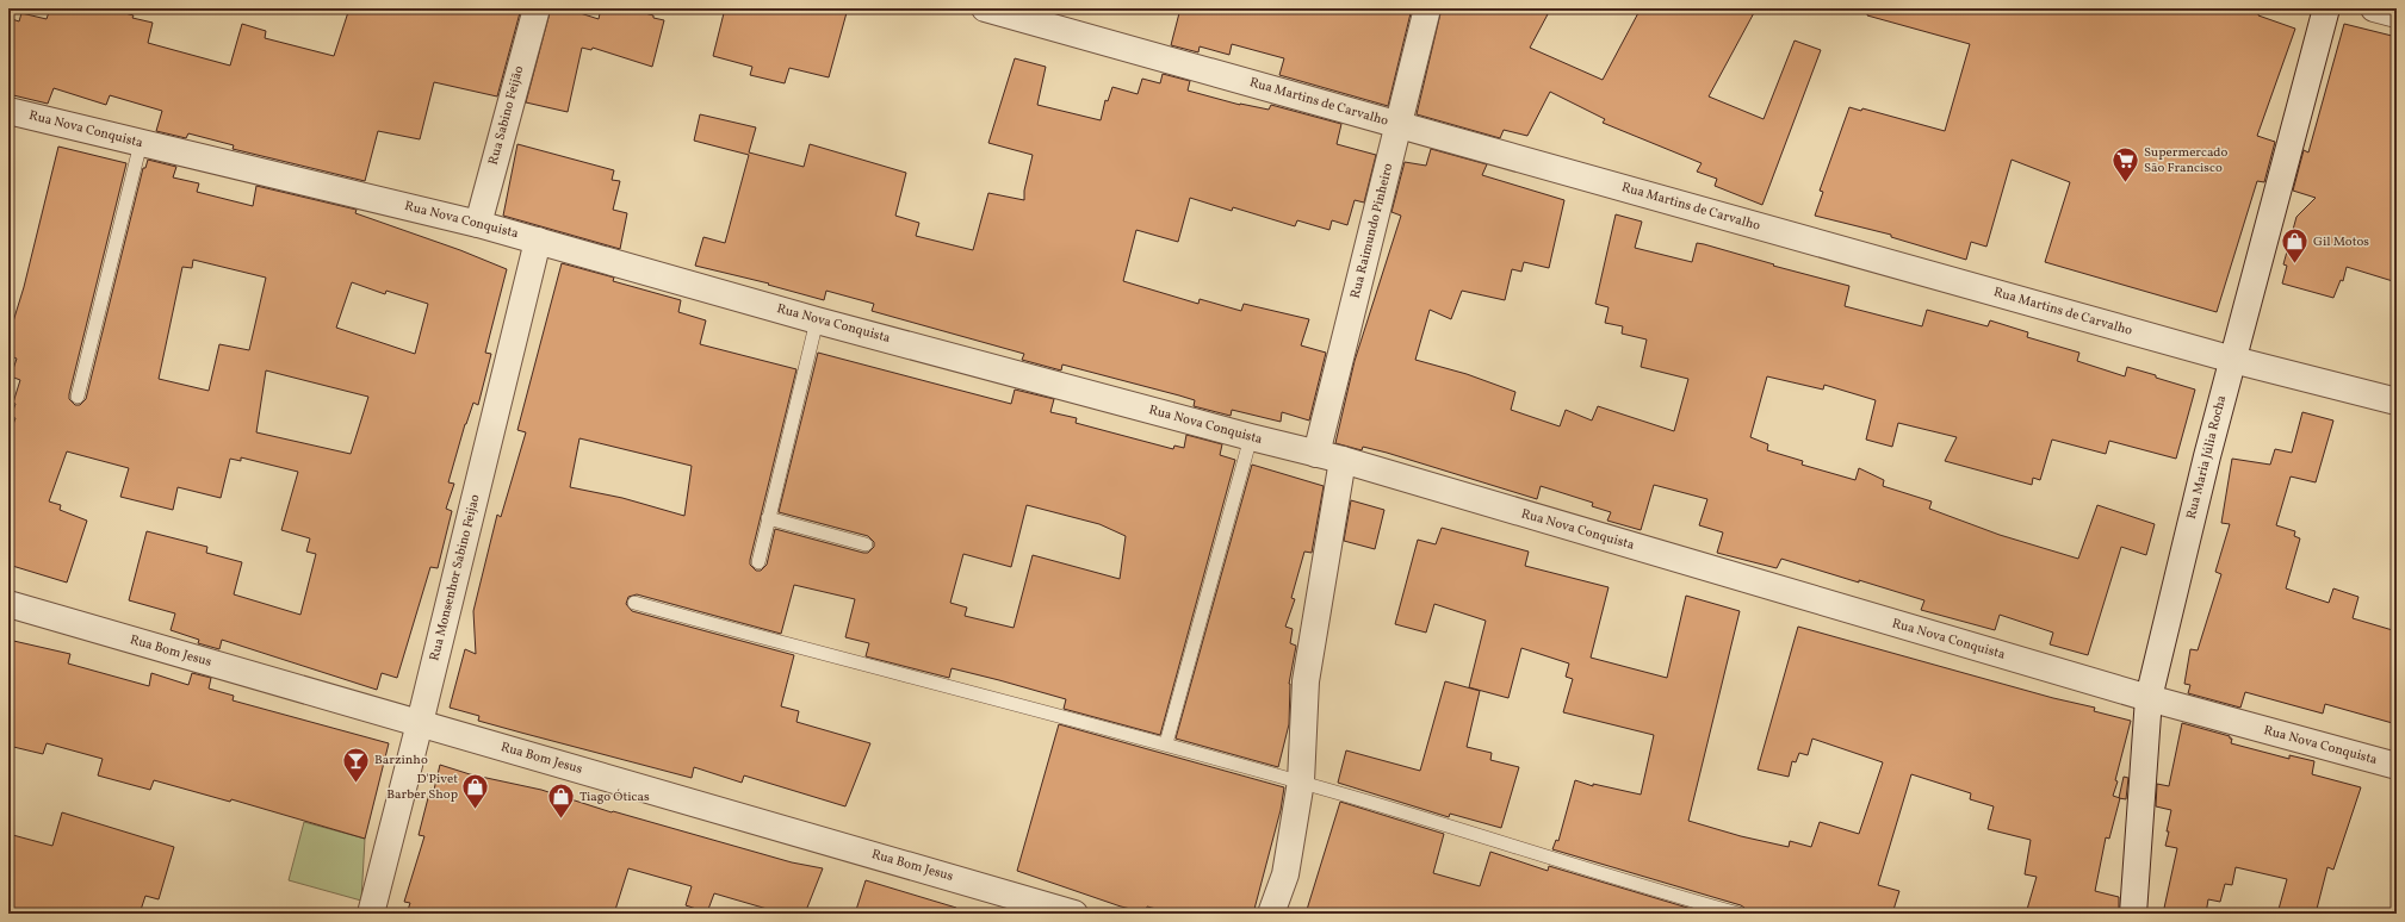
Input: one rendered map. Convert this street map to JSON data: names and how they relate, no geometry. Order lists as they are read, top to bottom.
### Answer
{
  "streets": {
    "street": [
      "Rua Martins de Carvalho",
      "Rua Sabino Feijão",
      "Rua Nova Conquista",
      "Rua Raimundo Pinheiro",
      "Rua Maria Júlia Rocha",
      "Rua Monsenhor Sabino Feijao",
      "Rua Bom Jesus"
    ]
  },
  "crossings": [
    ["Rua Martins de Carvalho", "Rua Raimundo Pinheiro"],
    ["Rua Martins de Carvalho", "Rua Maria Júlia Rocha"],
    ["Rua Sabino Feijão", "Rua Nova Conquista"],
    ["Rua Nova Conquista", "Rua Raimundo Pinheiro"],
    ["Rua Nova Conquista", "Rua Maria Júlia Rocha"],
    ["Rua Nova Conquista", "Rua Monsenhor Sabino Feijao"],
    ["Rua Monsenhor Sabino Feijao", "Rua Bom Jesus"]
  ],
  "places": {
    "supermarket": ["Supermercado São Francisco"],
    "shop": ["Gil Motos", "D'Pivet Barber Shop", "Tiago Óticas"],
    "bar": ["Barzinho"]
  }
}
